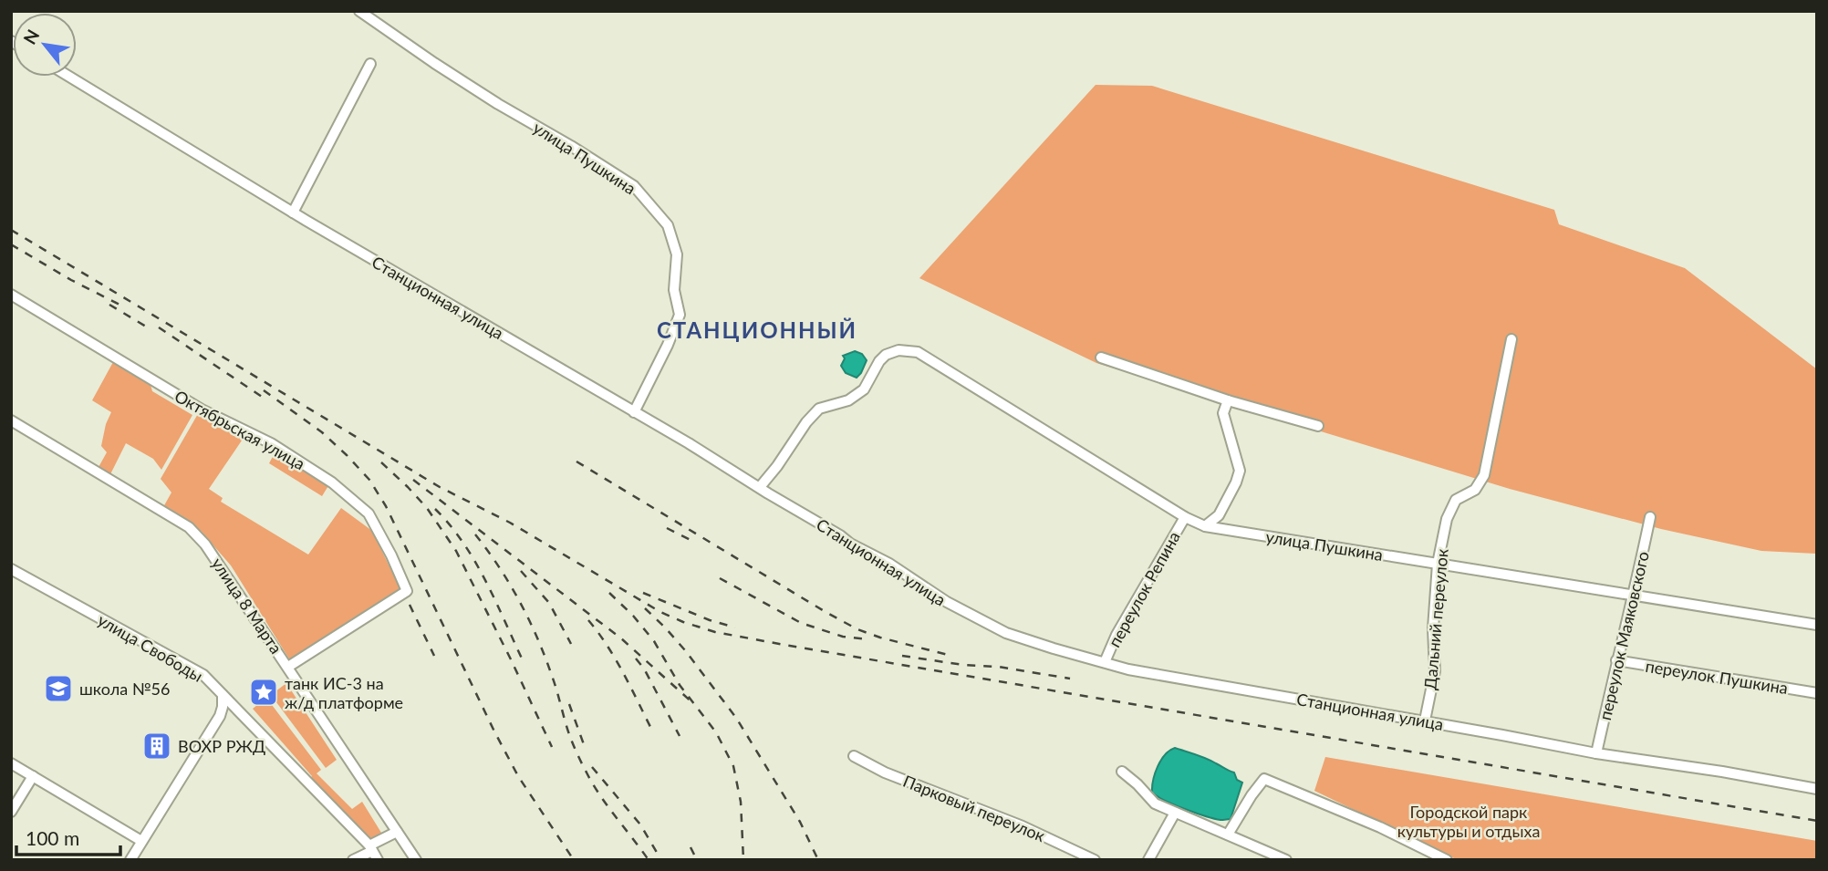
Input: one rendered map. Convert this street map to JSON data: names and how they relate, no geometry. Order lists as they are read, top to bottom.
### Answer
{
  "streets": {
    "street": [
      "улица Пушкина",
      "Станционная улица",
      "Октябрьская улица",
      "переулок Репина",
      "улица 8 Марта",
      "Дальний переулок",
      "переулок Маяковского",
      "улица Свободы",
      "переулок Пушкина",
      "Парковый переулок"
    ]
  },
  "crossings": [
    ["улица Пушкина", "Станционная улица"],
    ["улица Пушкина", "переулок Репина"],
    ["улица Пушкина", "Дальний переулок"],
    ["улица Пушкина", "переулок Маяковского"],
    ["Станционная улица", "переулок Репина"],
    ["Станционная улица", "Дальний переулок"],
    ["Станционная улица", "переулок Маяковского"],
    ["Октябрьская улица", "улица 8 Марта"],
    ["переулок Маяковского", "переулок Пушкина"]
  ],
  "districts": ["СТАНЦИОННЫЙ"],
  "parks": ["Городской парк культуры и отдыха"],
  "places": {
    "school or university": ["школа №56"],
    "place": ["танк ИС-3 на ж/д платформе"],
    "building": ["ВОХР РЖД"]
  },
  "scale_bar": "100 m",
  "north": "top left"
}
